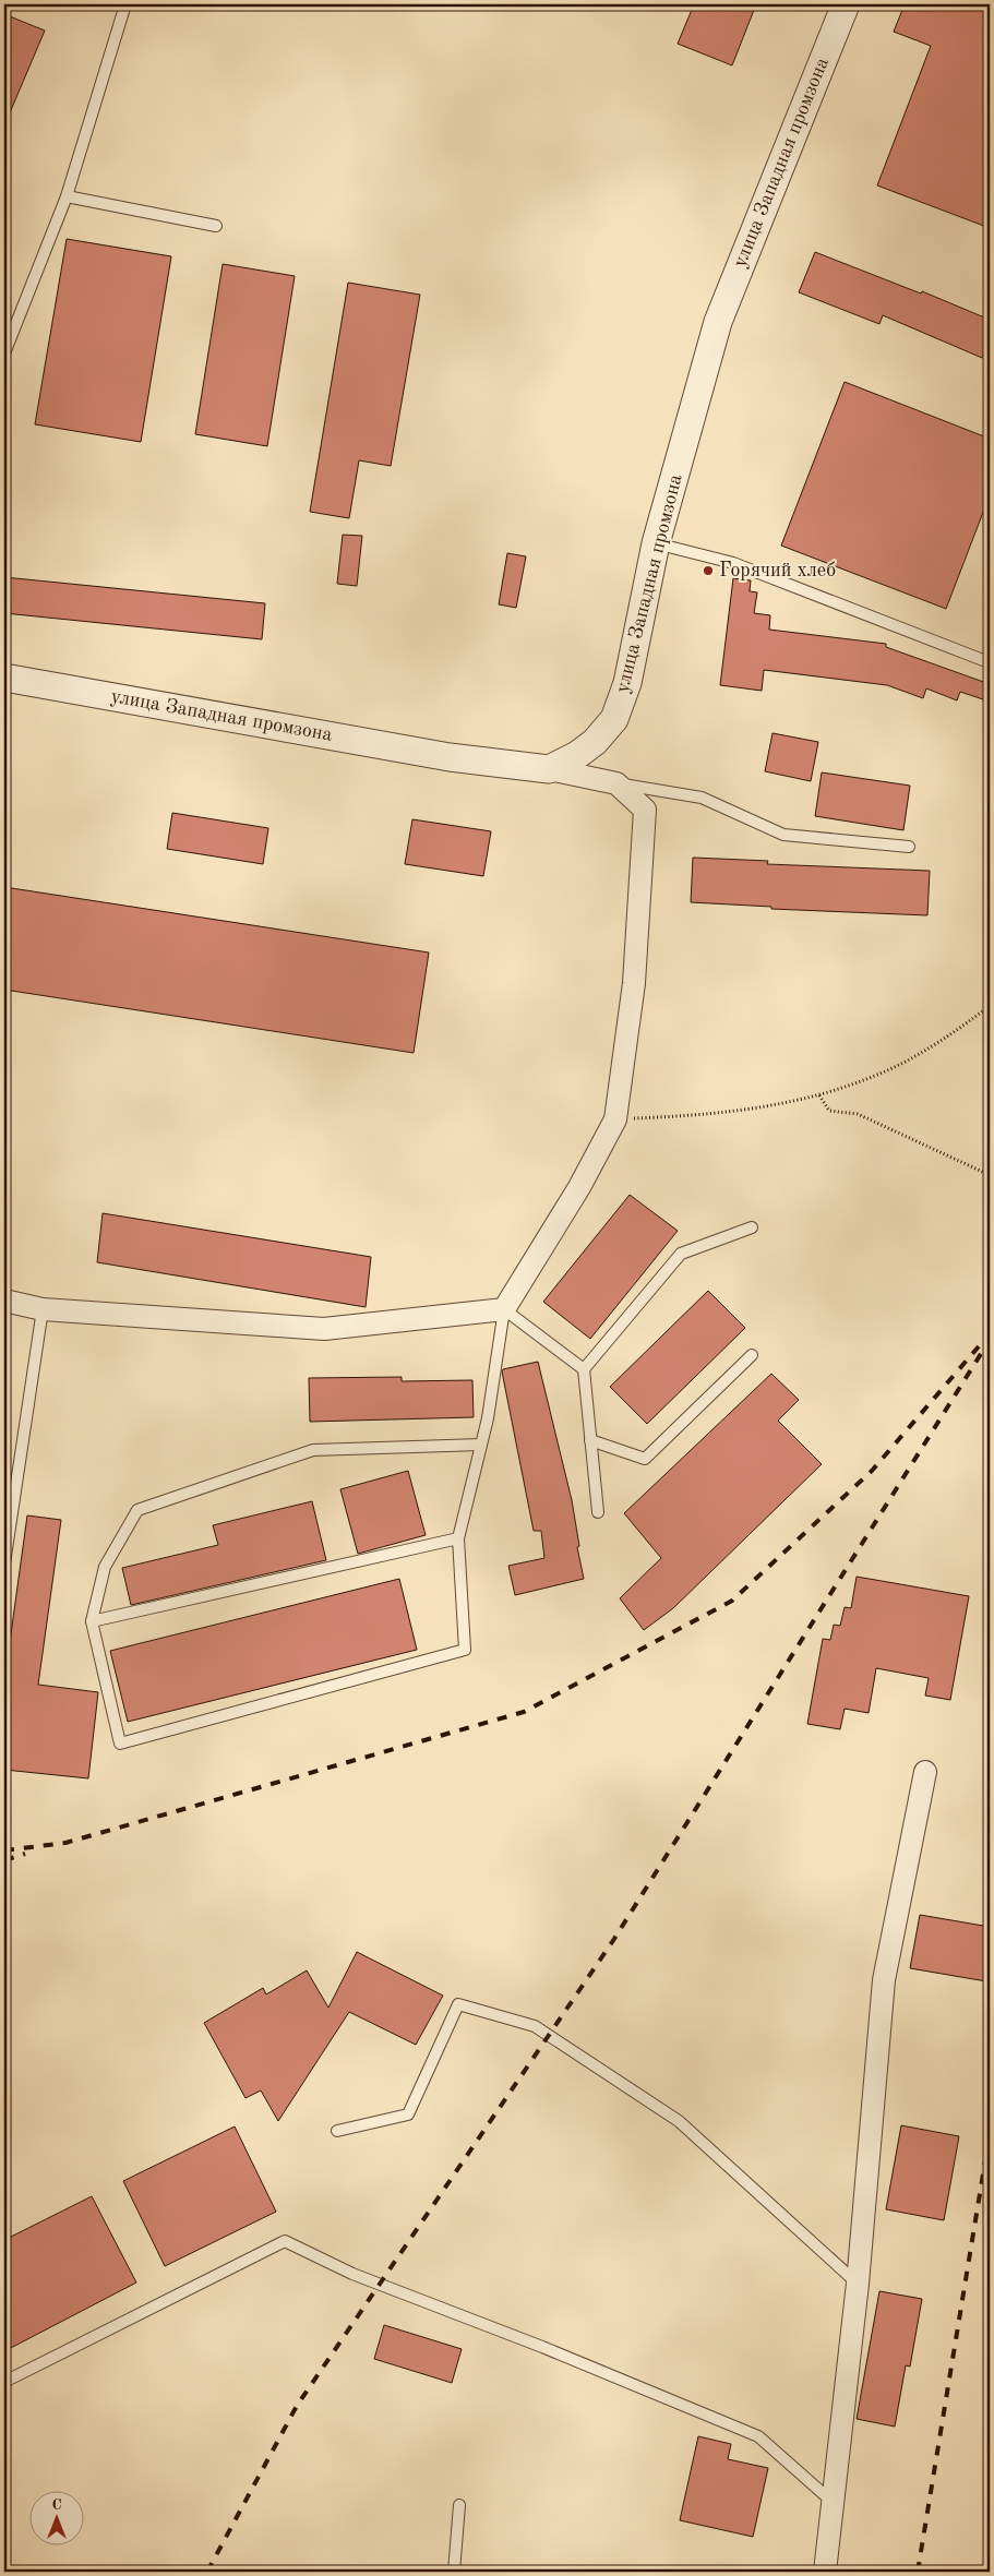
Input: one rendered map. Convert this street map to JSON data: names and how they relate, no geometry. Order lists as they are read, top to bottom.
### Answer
{
  "streets": {
    "street": ["улица Западная промзона"]
  },
  "places": ["Горячий хлеб"],
  "north": "top"
}
